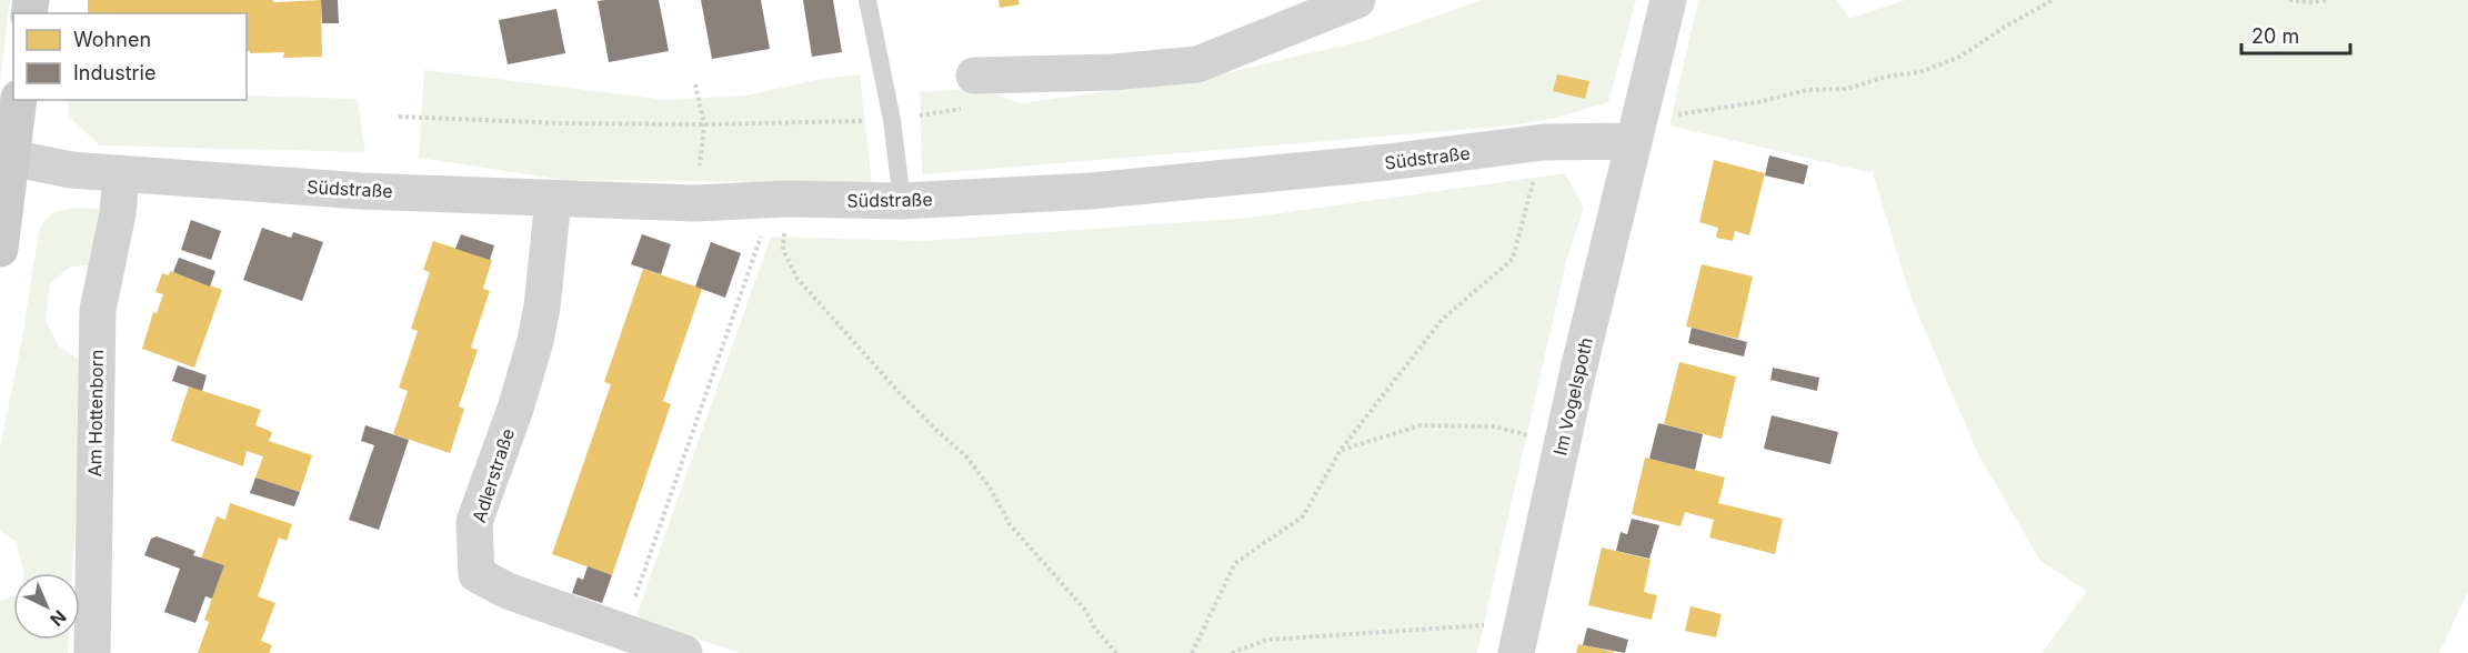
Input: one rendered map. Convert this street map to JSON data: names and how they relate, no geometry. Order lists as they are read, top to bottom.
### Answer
{
  "streets": {
    "street": [
      "Südstraße",
      "Im Vogelspoth",
      "Am Hottenborn",
      "Adlerstraße"
    ]
  },
  "crossings": [
    ["Südstraße", "Im Vogelspoth"],
    ["Südstraße", "Am Hottenborn"],
    ["Südstraße", "Adlerstraße"]
  ],
  "legend": ["Wohnen", "Industrie"],
  "scale_bar": "20 m",
  "north": "bottom right"
}
